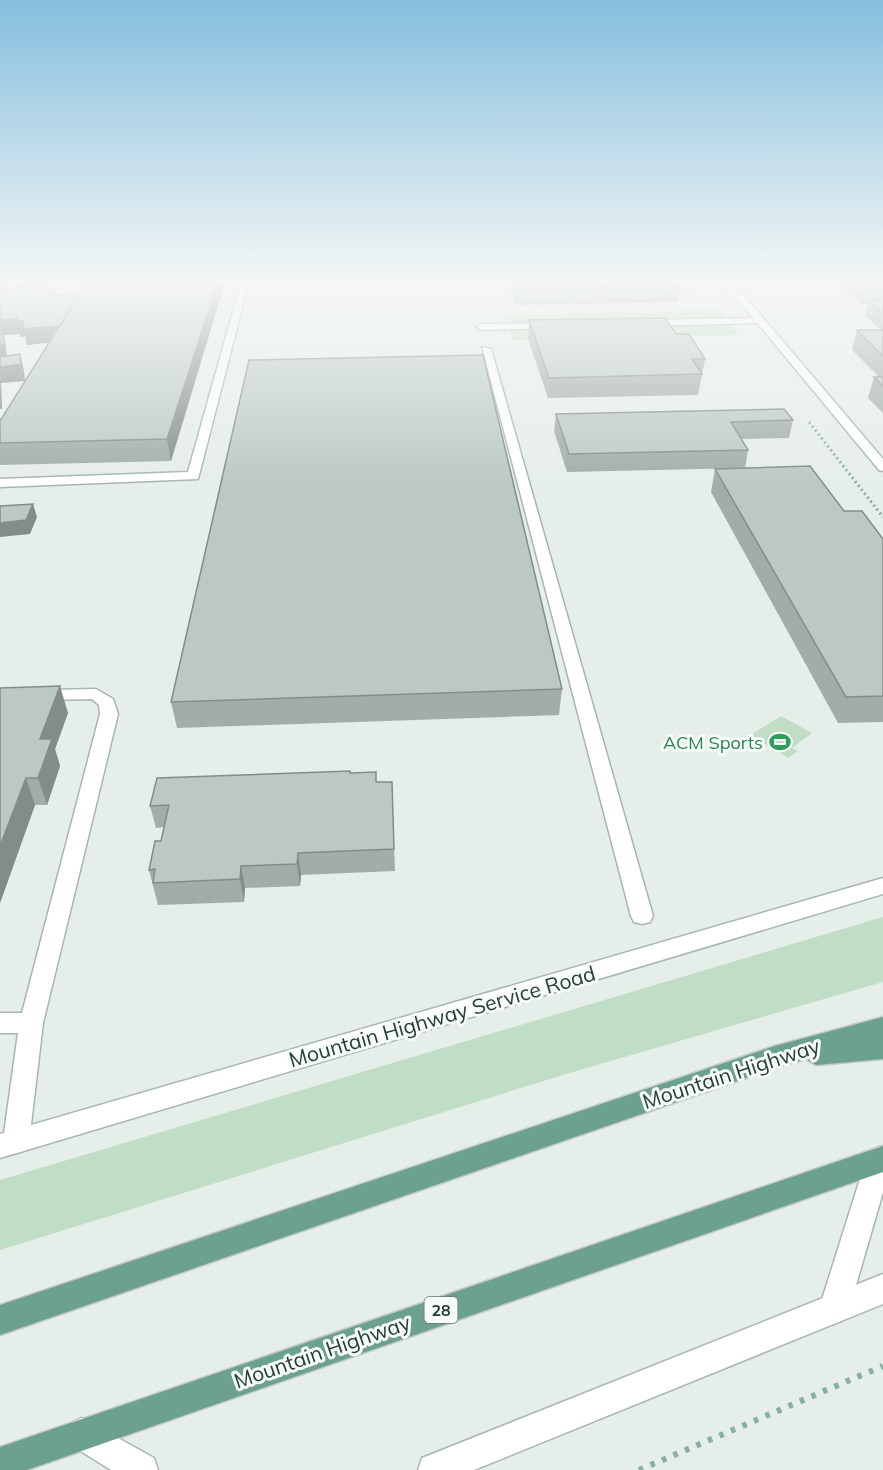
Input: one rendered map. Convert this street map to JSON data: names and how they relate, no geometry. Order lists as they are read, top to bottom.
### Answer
{
  "streets": {
    "main road": ["Mountain Highway", "28"],
    "street": ["Mountain Highway Service Road"]
  },
  "places": {
    "sports": ["ACM Sports"]
  }
}
